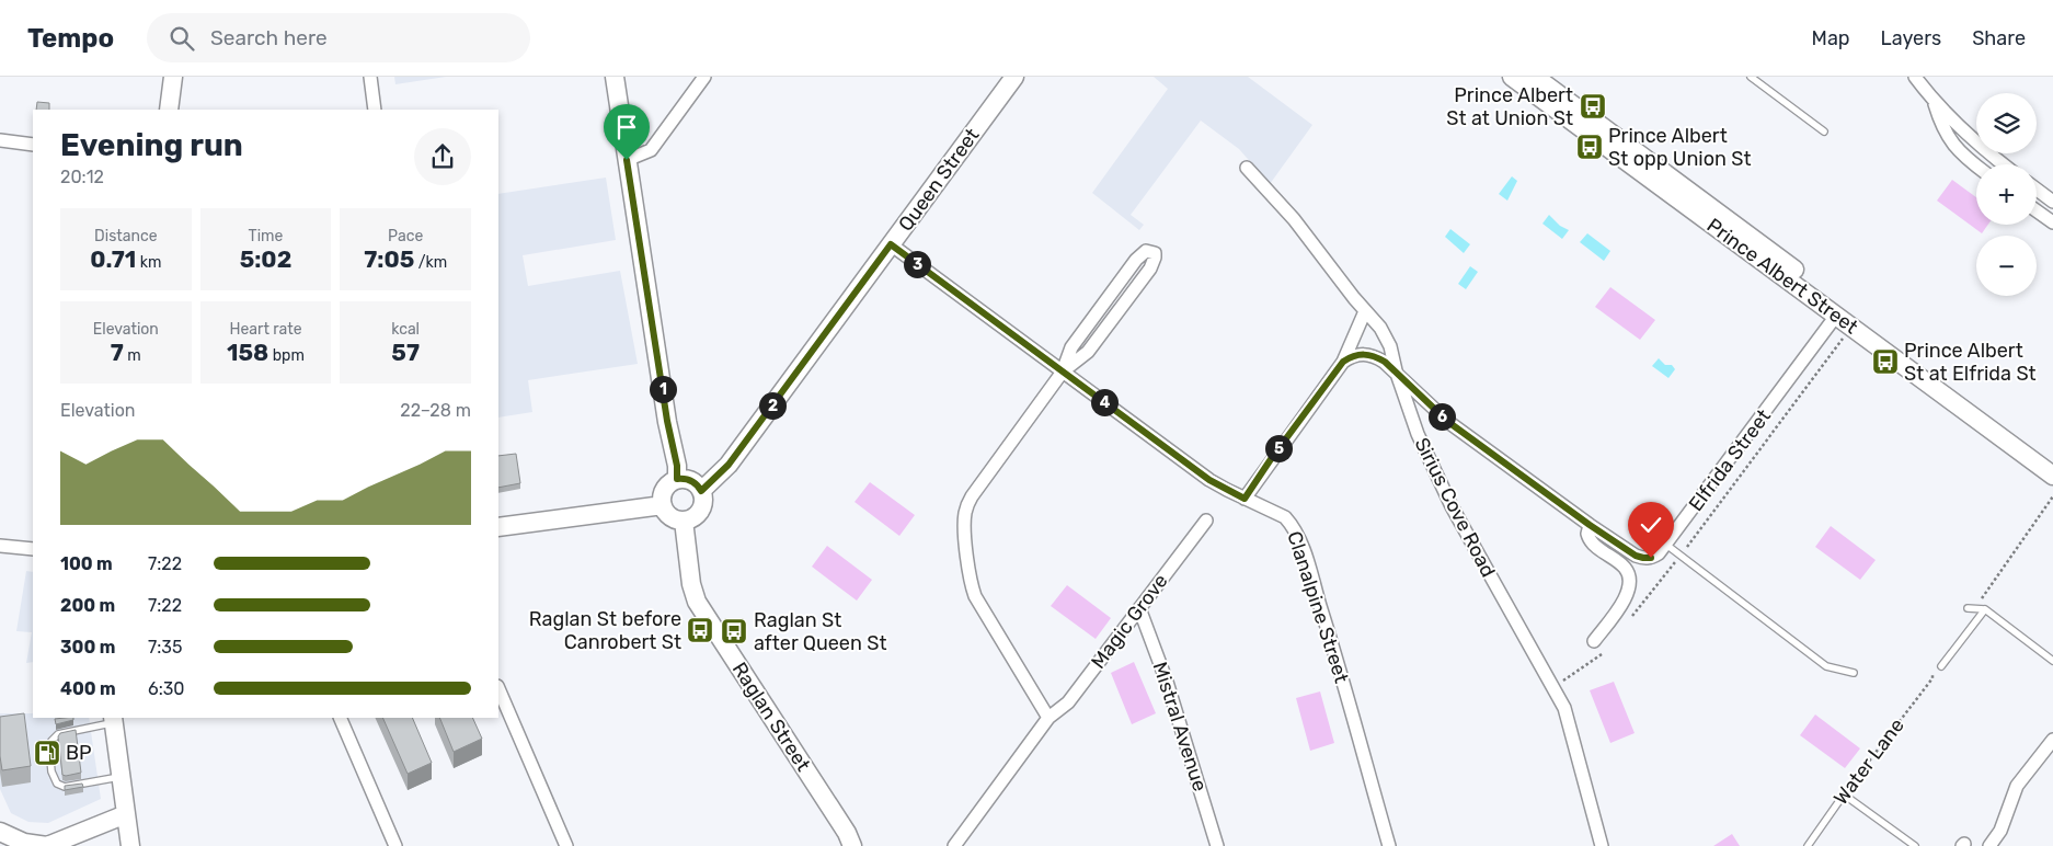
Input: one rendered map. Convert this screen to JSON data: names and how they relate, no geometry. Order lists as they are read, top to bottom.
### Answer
{
  "streets": {
    "street": [
      "Queen Street",
      "Prince Albert Street",
      "Elfrida Street",
      "Sirius Cove Road",
      "Clanalpine Street",
      "Magic Grove",
      "Raglan Street",
      "Mistral Avenue"
    ],
    "lane": ["Water Lane"]
  },
  "crossings": [
    ["Queen Street", "Clanalpine Street"],
    ["Queen Street", "Raglan Street"],
    ["Prince Albert Street", "Elfrida Street"],
    ["Magic Grove", "Mistral Avenue"]
  ],
  "places": {
    "bus stop": [
      "Prince Albert St at Union St",
      "Prince Albert St opp Union St",
      "Prince Albert St at Elfrida St",
      "Raglan St before Canrobert St",
      "Raglan St after Queen St"
    ],
    "fuel station": ["BP"]
  },
  "page": {
    "header": "Tempo",
    "search": "Search here",
    "nav": ["Map", "Layers", "Share"],
    "map_buttons": ["+", "−"],
    "heading": ["Evening run", "20:12"],
    "stats": [
      ["Distance", "0.71 km"],
      ["Time", "5:02"],
      ["Pace", "7:05 /km"],
      ["Elevation", "7 m"],
      ["Heart rate", "158 bpm"],
      ["kcal", "57"]
    ],
    "pins": [
      "3",
      "1",
      "4",
      "2",
      "6",
      "5"
    ],
    "chart": ["Elevation", "22–28 m"],
    "list": [
      {
        "name": "100 m",
        "note": "7:22"
      },
      {
        "name": "200 m",
        "note": "7:22"
      },
      {
        "name": "300 m",
        "note": "7:35"
      },
      {
        "name": "400 m",
        "note": "6:30"
      }
    ]
  }
}
